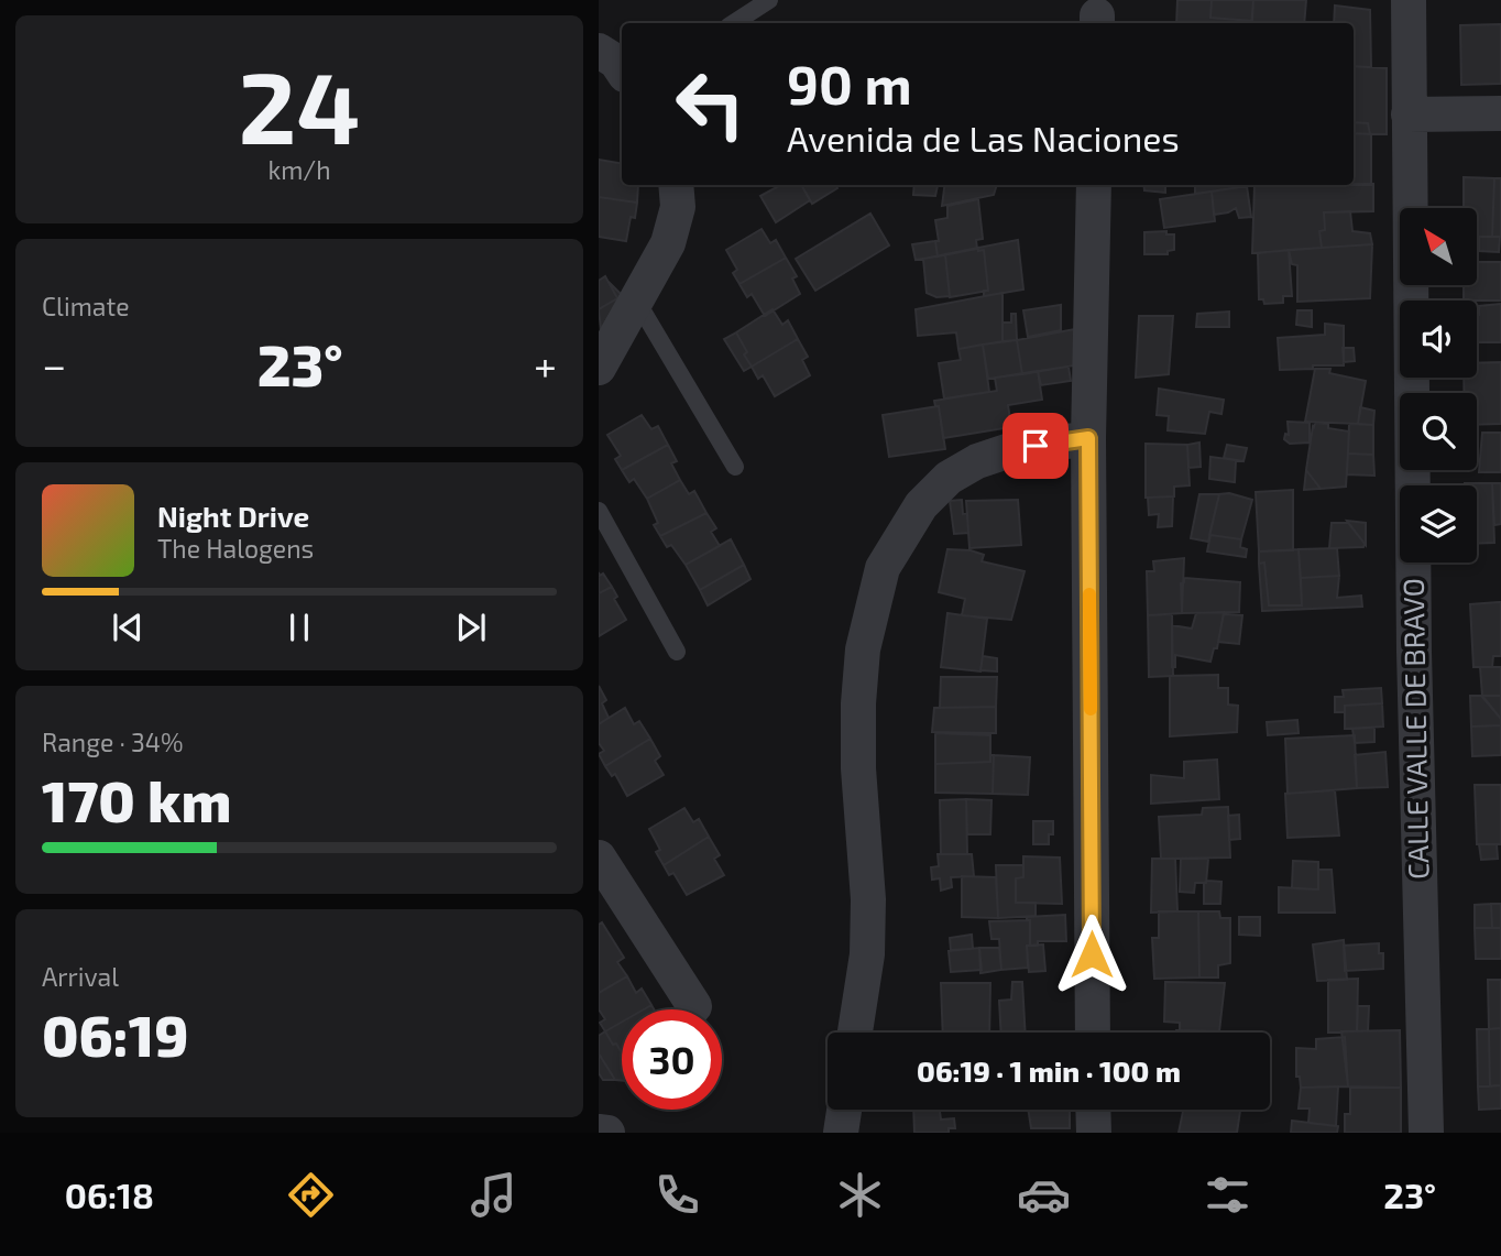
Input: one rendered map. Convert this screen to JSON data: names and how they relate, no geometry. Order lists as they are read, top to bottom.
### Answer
{
  "streets": {
    "street": ["CALLE VALLE DE BRAVO"]
  },
  "north": "top left",
  "page": {
    "tile": [
      ["24", "km/h"],
      "Climate",
      ["Range · 34%", "170 km"],
      ["Arrival", "06:19"]
    ],
    "turn": ["90 m", "Avenida de Las Naciones"],
    "heat": ["−", "23°", "+"],
    "song": ["Night Drive", "The Halogens"],
    "limit": "30",
    "trip": "06:19 · 1 min · 100 m",
    "tabs": ["06:18", "23°"]
  }
}
